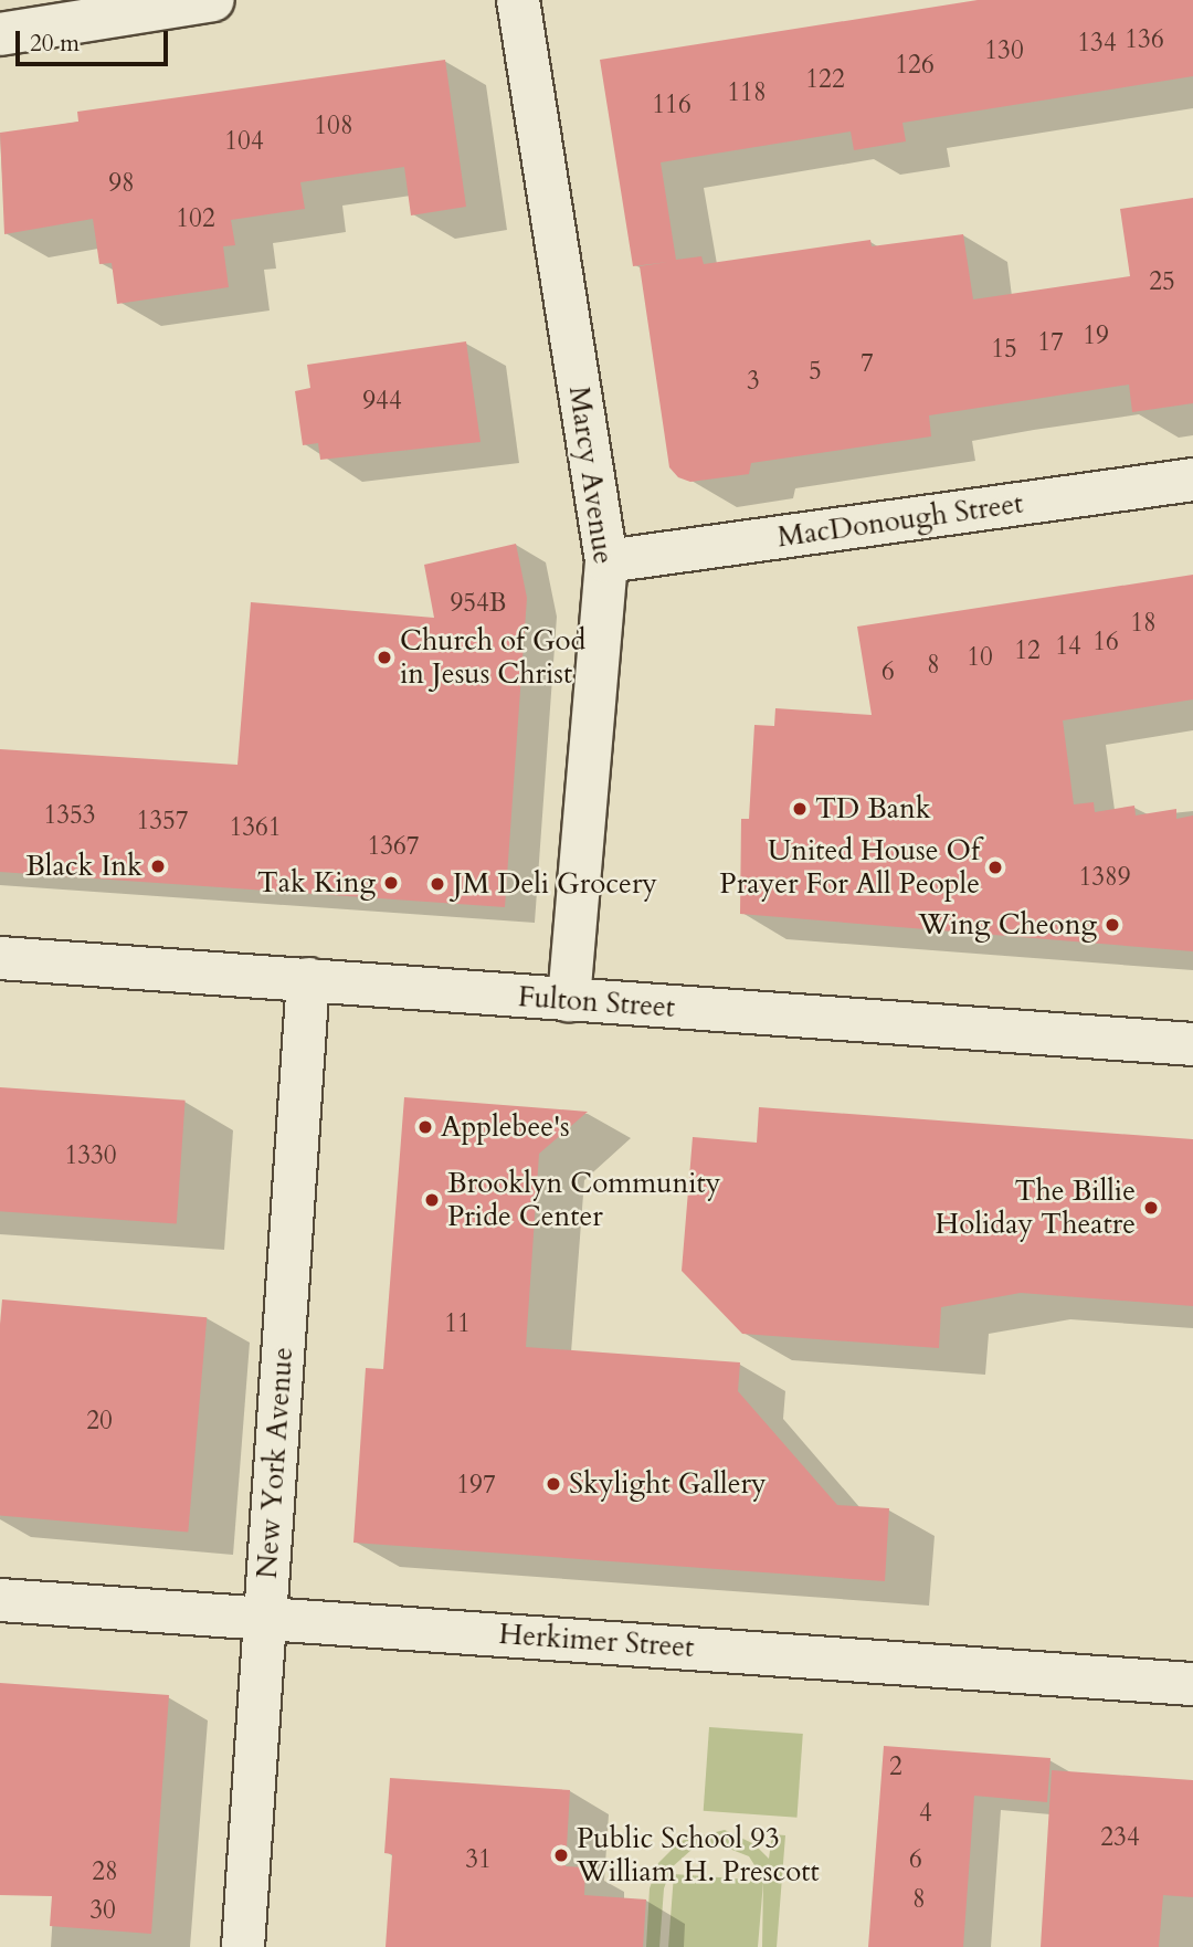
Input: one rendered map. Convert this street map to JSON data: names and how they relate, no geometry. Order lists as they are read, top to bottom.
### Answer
{
  "streets": {
    "street": [
      "Marcy Avenue",
      "MacDonough Street",
      "Fulton Street",
      "New York Avenue",
      "Herkimer Street"
    ]
  },
  "crossings": [
    ["Marcy Avenue", "MacDonough Street"],
    ["Marcy Avenue", "Fulton Street"],
    ["Fulton Street", "New York Avenue"],
    ["New York Avenue", "Herkimer Street"]
  ],
  "places": [
    "Church of God in Jesus Christ",
    "TD Bank",
    "Black Ink",
    "United House Of Prayer For All People",
    "Tak King",
    "JM Deli Grocery",
    "Wing Cheong",
    "Applebee's",
    "Brooklyn Community Pride Center",
    "The Billie Holiday Theatre",
    "Skylight Gallery",
    "Public School 93 William H. Prescott"
  ],
  "house_numbers": [
    "136",
    "134",
    "130",
    "126",
    "122",
    "118",
    "116",
    "108",
    "104",
    "98",
    "102",
    "25",
    "19",
    "17",
    "15",
    "7",
    "5",
    "3",
    "944",
    "954B",
    "18",
    "16",
    "14",
    "12",
    "10",
    "8",
    "6",
    "1353",
    "1357",
    "1361",
    "1367",
    "1389",
    "1330",
    "11",
    "20",
    "197",
    "2",
    "4",
    "234",
    "31",
    "6",
    "28",
    "8",
    "30"
  ],
  "scale_bar": "20 m"
}
